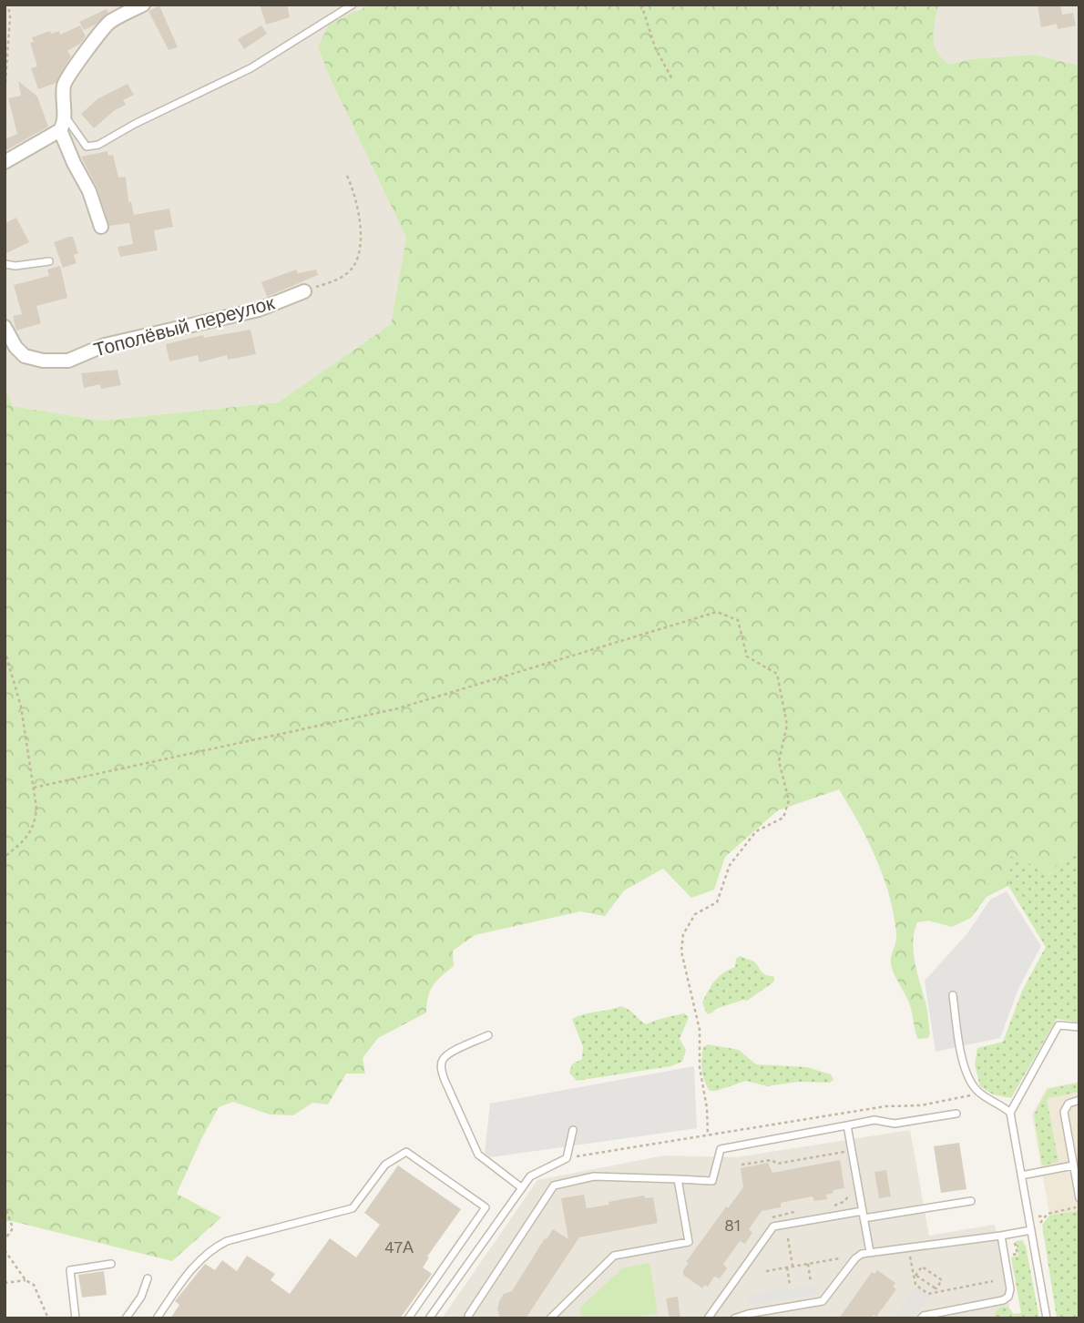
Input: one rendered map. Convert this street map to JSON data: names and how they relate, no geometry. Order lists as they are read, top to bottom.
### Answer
{
  "streets": {
    "street": ["Тополёвый переулок"]
  },
  "house_numbers": ["81", "47А"]
}
